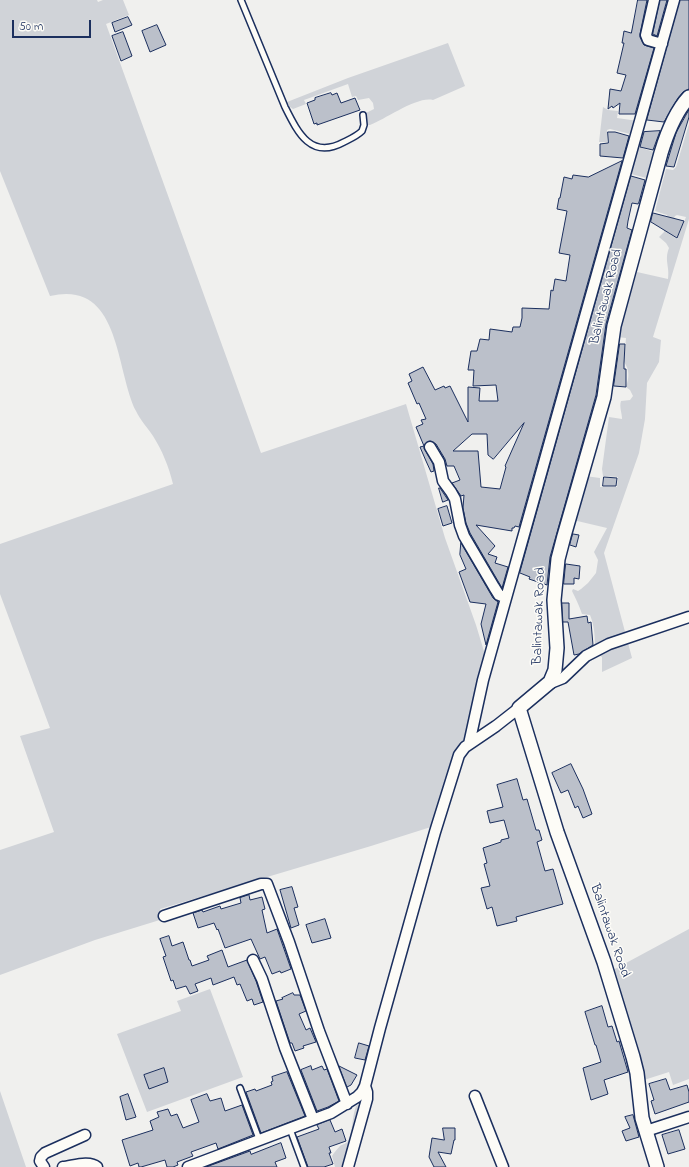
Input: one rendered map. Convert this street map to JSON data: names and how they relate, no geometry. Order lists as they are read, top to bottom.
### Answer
{
  "streets": {
    "street": ["Balintawak Road"]
  },
  "scale_bar": "50 m"
}
